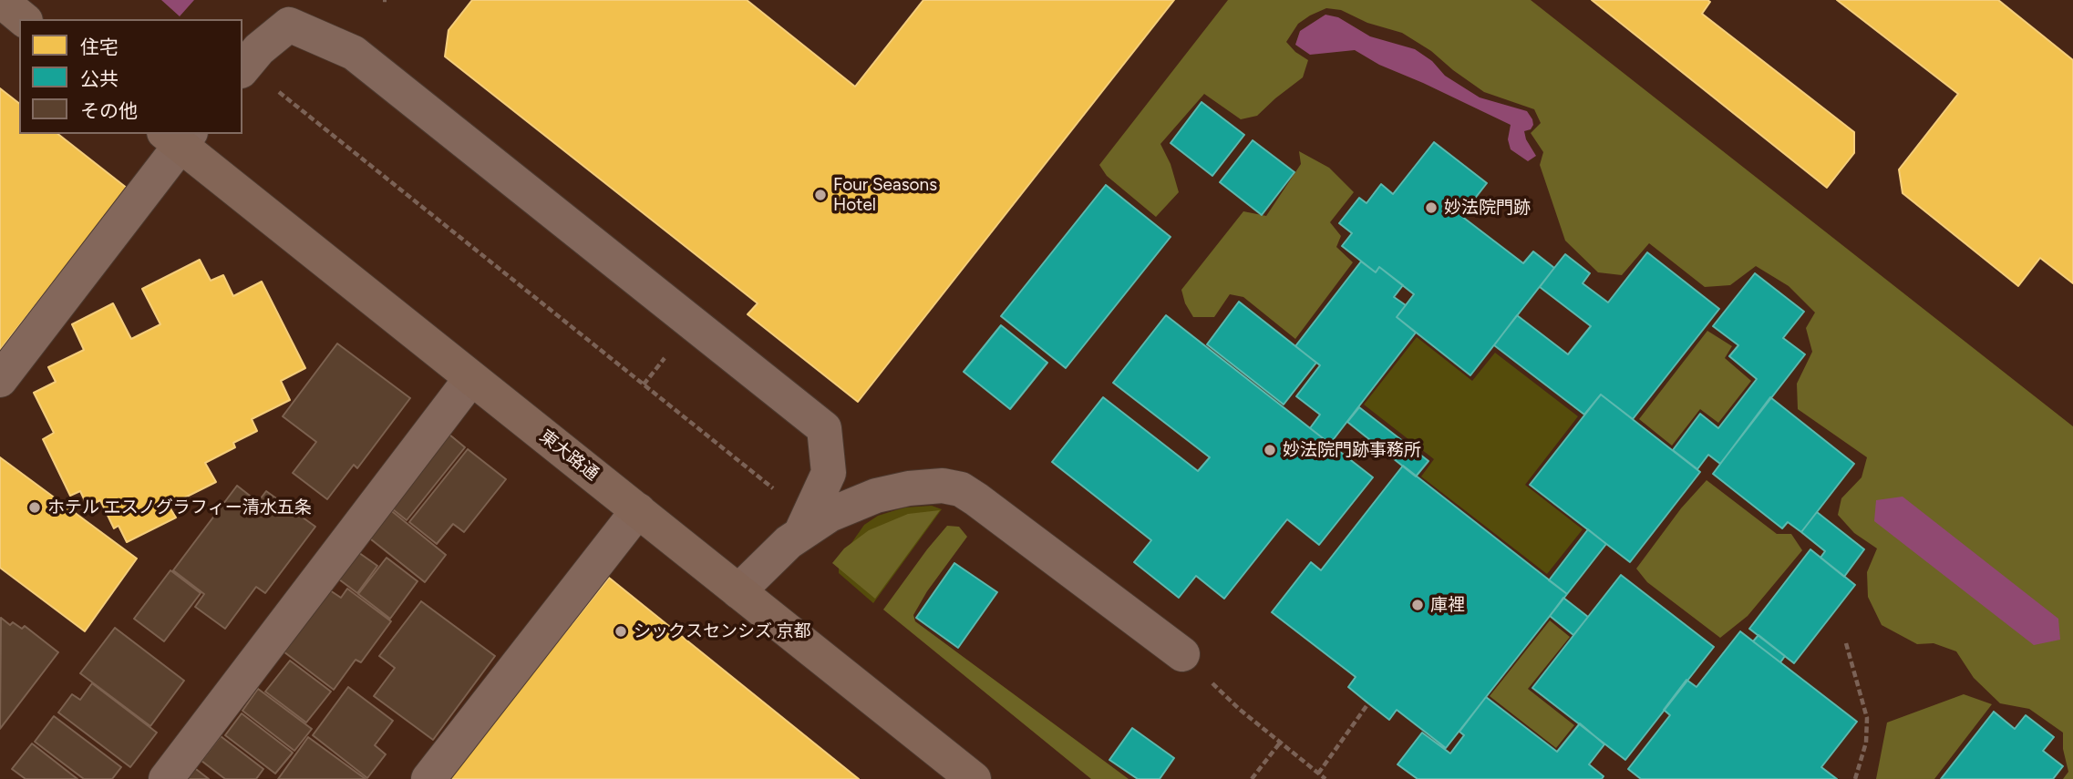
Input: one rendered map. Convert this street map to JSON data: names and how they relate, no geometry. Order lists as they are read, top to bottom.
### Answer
{
  "streets": {
    "main road": ["東大路通"]
  },
  "places": [
    "Four Seasons Hotel",
    "妙法院門跡",
    "妙法院門跡事務所",
    "ホテル エスノグラフィー清水五条",
    "庫裡",
    "シックスセンシズ 京都"
  ],
  "legend": ["住宅", "公共", "その他"]
}
